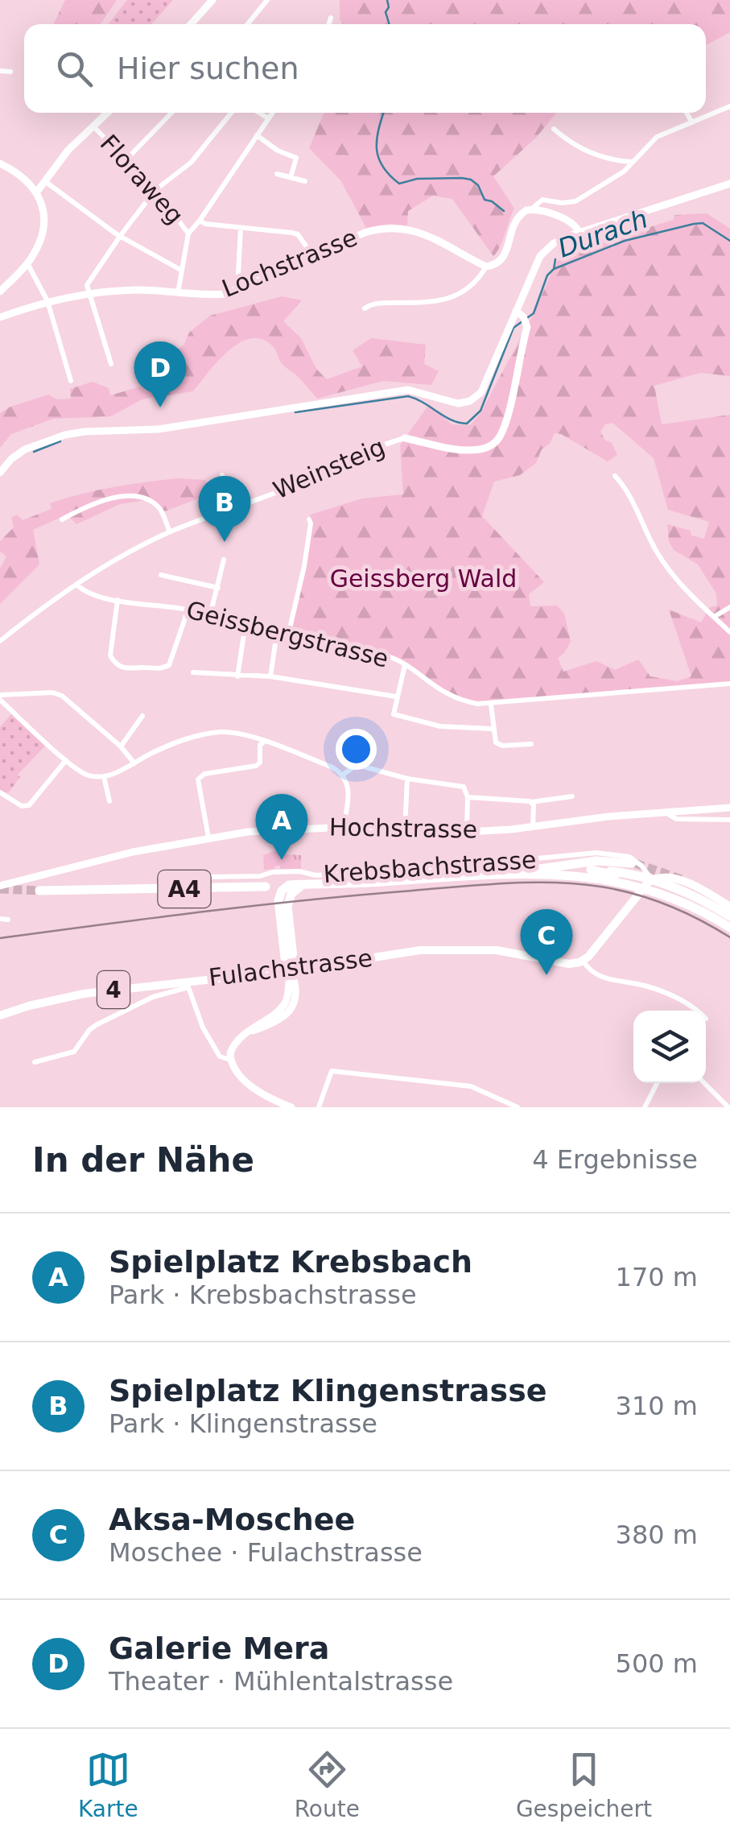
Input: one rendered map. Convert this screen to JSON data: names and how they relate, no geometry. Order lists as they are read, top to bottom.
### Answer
{
  "streets": {
    "highway": ["A4"],
    "main road": ["Fulachstrasse", "4"],
    "street": [
      "Floraweg",
      "Lochstrasse",
      "Weinsteig",
      "Geissbergstrasse",
      "Hochstrasse",
      "Krebsbachstrasse"
    ]
  },
  "crossings": [
    ["Floraweg", "Lochstrasse"],
    ["Weinsteig", "Geissbergstrasse"]
  ],
  "water": ["Durach"],
  "parks": ["Geissberg Wald"],
  "page": {
    "search": "Hier suchen",
    "pins": [
      "D",
      "B",
      "A",
      "C"
    ],
    "heading": ["In der Nähe", "4 Ergebnisse"],
    "list": [
      {
        "mark": "A",
        "name": "Spielplatz Krebsbach",
        "note": "Park · Krebsbachstrasse",
        "value": "170 m"
      },
      {
        "mark": "B",
        "name": "Spielplatz Klingenstrasse",
        "note": "Park · Klingenstrasse",
        "value": "310 m"
      },
      {
        "mark": "C",
        "name": "Aksa-Moschee",
        "note": "Moschee · Fulachstrasse",
        "value": "380 m"
      },
      {
        "mark": "D",
        "name": "Galerie Mera",
        "note": "Theater · Mühlentalstrasse",
        "value": "500 m"
      }
    ],
    "nav": ["Karte", "Route", "Gespeichert"]
  }
}
